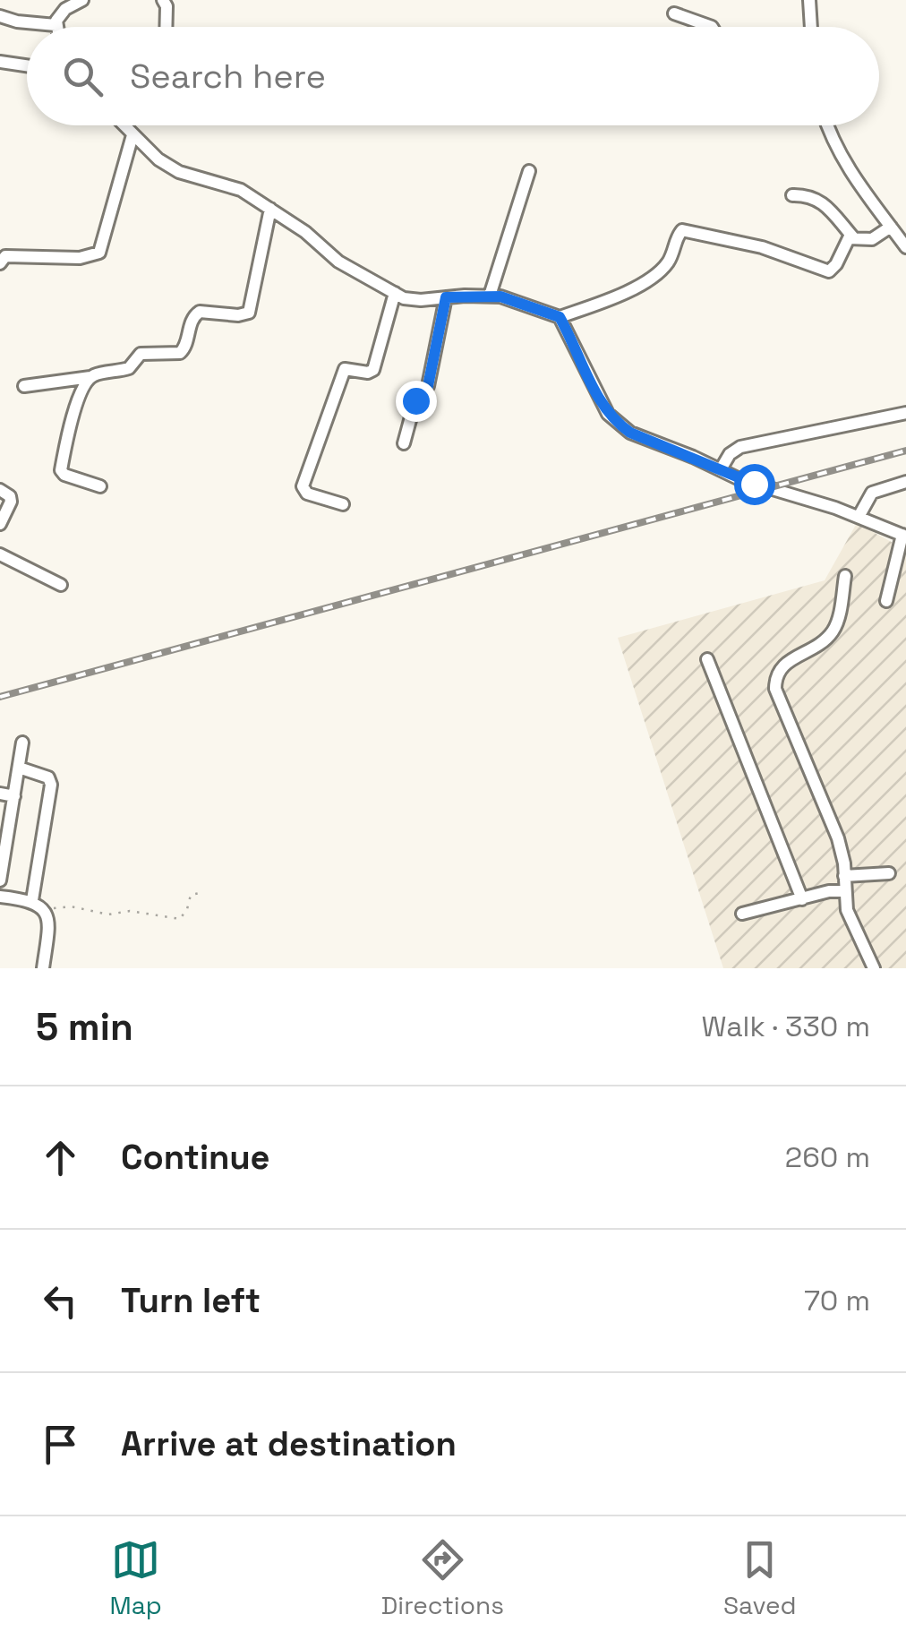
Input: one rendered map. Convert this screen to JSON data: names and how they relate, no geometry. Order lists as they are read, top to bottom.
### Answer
{
  "page": {
    "search": "Search here",
    "heading": ["5 min", "Walk · 330 m"],
    "list": [
      ["Continue", "260 m"],
      ["Turn left", "70 m"],
      "Arrive at destination"
    ],
    "nav": ["Map", "Directions", "Saved"]
  }
}
